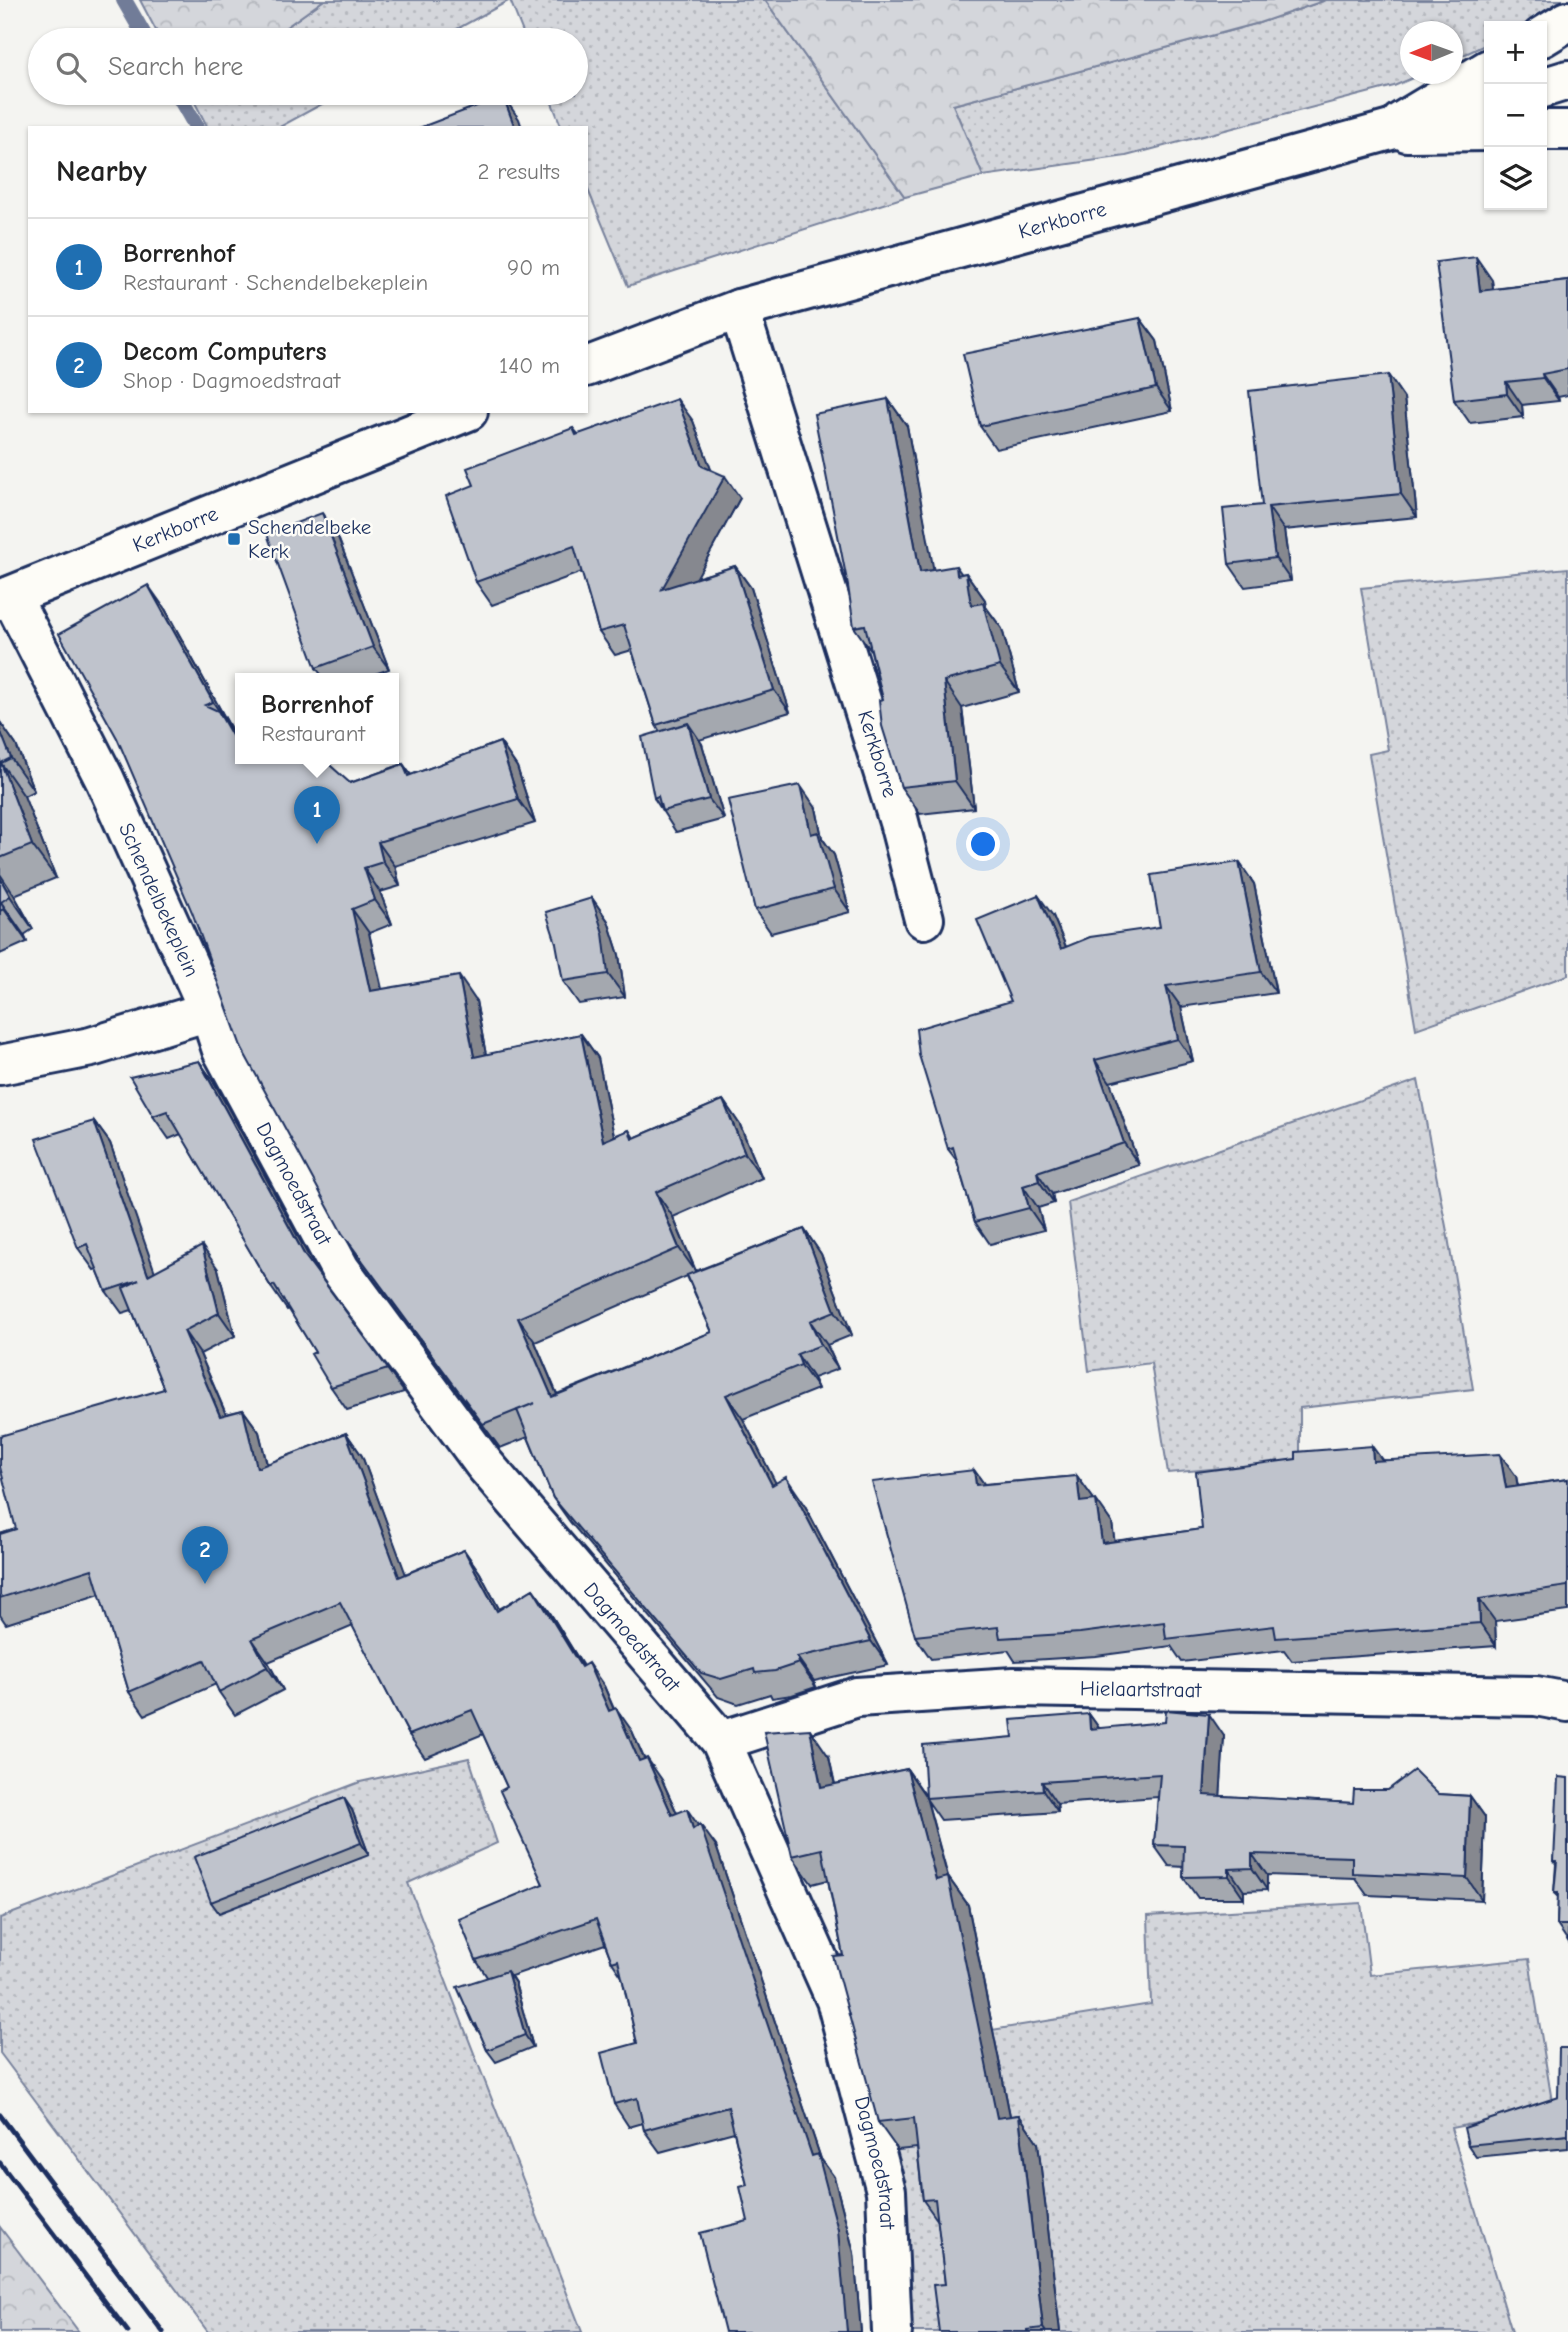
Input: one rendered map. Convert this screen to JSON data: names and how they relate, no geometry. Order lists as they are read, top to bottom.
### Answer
{
  "streets": {
    "street": [
      "Kerkborre",
      "Schendelbekeplein",
      "Dagmoedstraat",
      "Hielaartstraat"
    ]
  },
  "crossings": [
    ["Kerkborre", "Schendelbekeplein"],
    ["Schendelbekeplein", "Dagmoedstraat"],
    ["Dagmoedstraat", "Hielaartstraat"]
  ],
  "places": {
    "transit": ["Schendelbeke Kerk"]
  },
  "north": "left",
  "page": {
    "map_buttons": ["+", "−"],
    "search": "Search here",
    "heading": ["Nearby", "2 results"],
    "list": [
      {
        "mark": "1",
        "name": "Borrenhof",
        "note": "Restaurant · Schendelbekeplein",
        "value": "90 m"
      },
      {
        "mark": "2",
        "name": "Decom Computers",
        "note": "Shop · Dagmoedstraat",
        "value": "140 m"
      }
    ],
    "popup": ["Borrenhof", "Restaurant"],
    "pins": ["1", "2"]
  }
}
